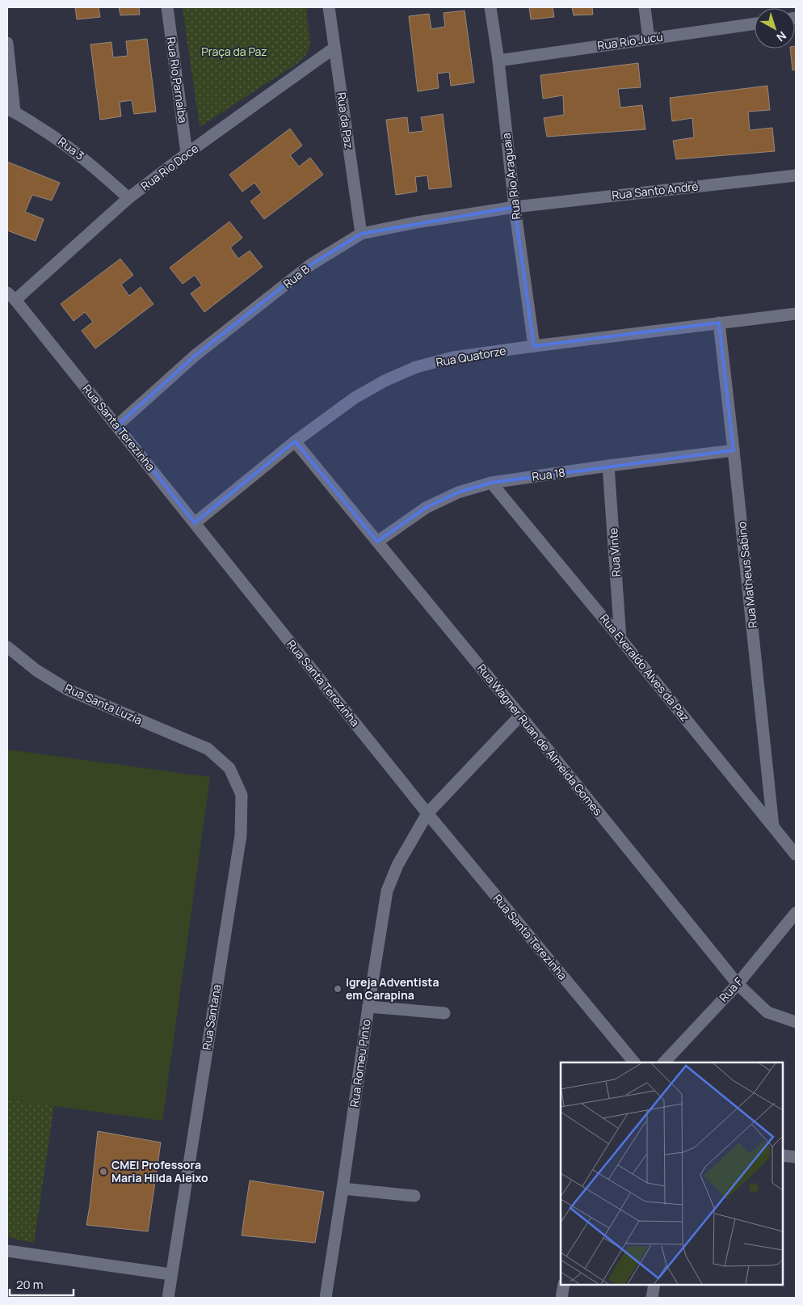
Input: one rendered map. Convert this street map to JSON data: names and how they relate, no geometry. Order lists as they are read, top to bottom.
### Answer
{
  "streets": {
    "street": [
      "Rua Rio Jucú",
      "Rua Rio Parnaíba",
      "Rua da Paz",
      "Rua 3",
      "Rua Rio Doce",
      "Rua Rio Araguaia",
      "Rua Santo André",
      "Rua B",
      "Rua Quatorze",
      "Rua Santa Terezinha",
      "Rua 18",
      "Rua Vinte",
      "Rua Matheus Sabino",
      "Rua Everaldo Alves da Paz",
      "Rua Santa Luzia",
      "Rua Wagner Ruan de Almeida Gomes",
      "Rua F",
      "Rua Santana",
      "Rua Romeu Pinto"
    ]
  },
  "crossings": [
    ["Rua Rio Jucú", "Rua Rio Araguaia"],
    ["Rua Rio Parnaíba", "Rua Rio Doce"],
    ["Rua da Paz", "Rua Rio Doce"],
    ["Rua da Paz", "Rua B"],
    ["Rua 3", "Rua Rio Doce"],
    ["Rua Rio Doce", "Rua Santa Terezinha"],
    ["Rua Rio Araguaia", "Rua Santo André"],
    ["Rua Rio Araguaia", "Rua B"],
    ["Rua Rio Araguaia", "Rua Quatorze"],
    ["Rua Santo André", "Rua B"],
    ["Rua B", "Rua Santa Terezinha"],
    ["Rua Quatorze", "Rua Santa Terezinha"],
    ["Rua Quatorze", "Rua Matheus Sabino"],
    ["Rua Quatorze", "Rua Wagner Ruan de Almeida Gomes"],
    ["Rua Santa Terezinha", "Rua Romeu Pinto"],
    ["Rua 18", "Rua Vinte"],
    ["Rua 18", "Rua Matheus Sabino"],
    ["Rua 18", "Rua Everaldo Alves da Paz"],
    ["Rua 18", "Rua Wagner Ruan de Almeida Gomes"],
    ["Rua Vinte", "Rua Everaldo Alves da Paz"],
    ["Rua Matheus Sabino", "Rua Everaldo Alves da Paz"],
    ["Rua Santa Luzia", "Rua Santana"],
    ["Rua Wagner Ruan de Almeida Gomes", "Rua F"],
    ["Rua Wagner Ruan de Almeida Gomes", "Rua Romeu Pinto"]
  ],
  "parks": ["Praça da Paz"],
  "places": ["Igreja Adventista em Carapina", "CMEI Professora Maria Hilda Aleixo"],
  "scale_bar": "20 m",
  "north": "bottom right"
}
